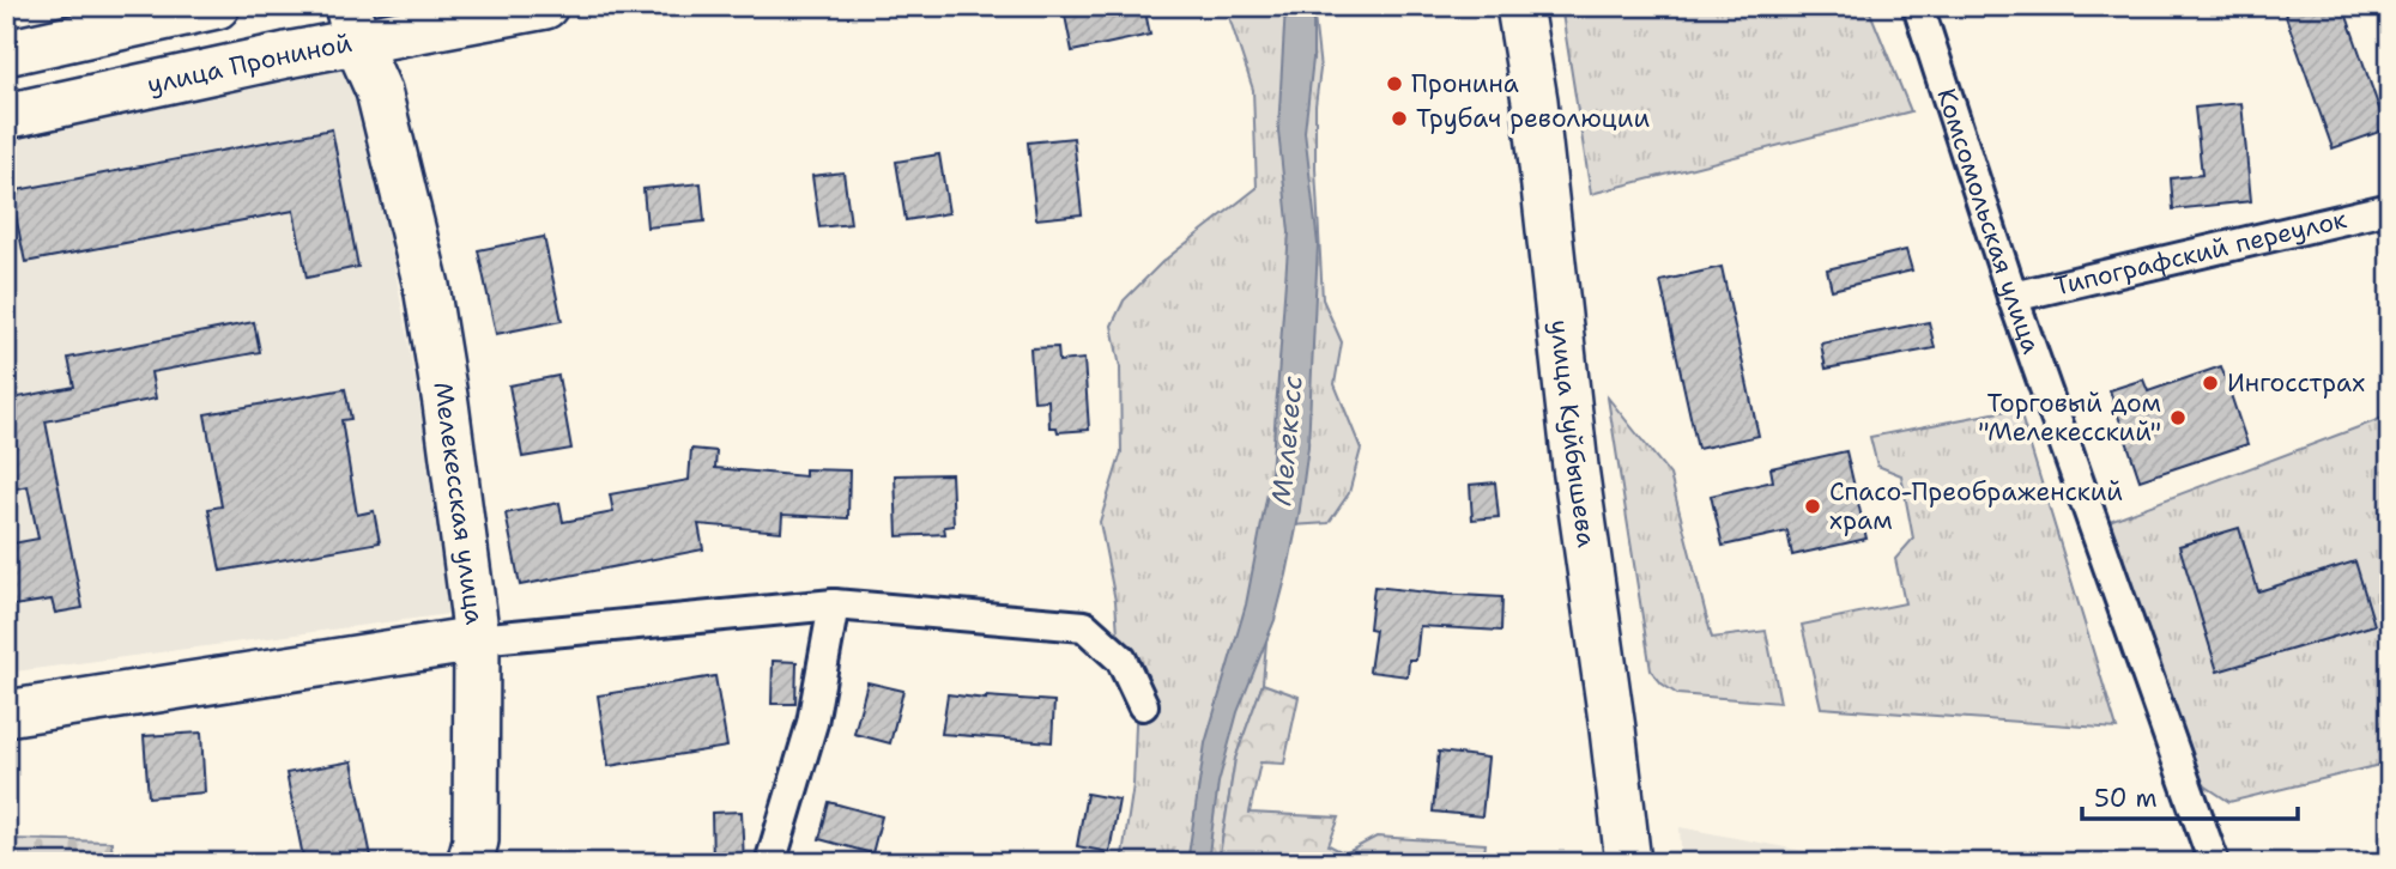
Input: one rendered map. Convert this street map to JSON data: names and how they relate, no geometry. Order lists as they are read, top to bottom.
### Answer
{
  "streets": {
    "main road": ["улица Прониной", "улица Куйбышева", "Мелекесская улица"],
    "street": ["Комсомольская улица", "Типографский переулок"]
  },
  "crossings": [
    ["улица Прониной", "Мелекесская улица"],
    ["Комсомольская улица", "Типографский переулок"]
  ],
  "water": ["Мелекесс"],
  "places": [
    "Пронина",
    "Трубач революции",
    "Ингосстрах",
    "Торговый дом \"Мелекесский\"",
    "Спасо-Преображенский храм"
  ],
  "scale_bar": "50 m"
}
